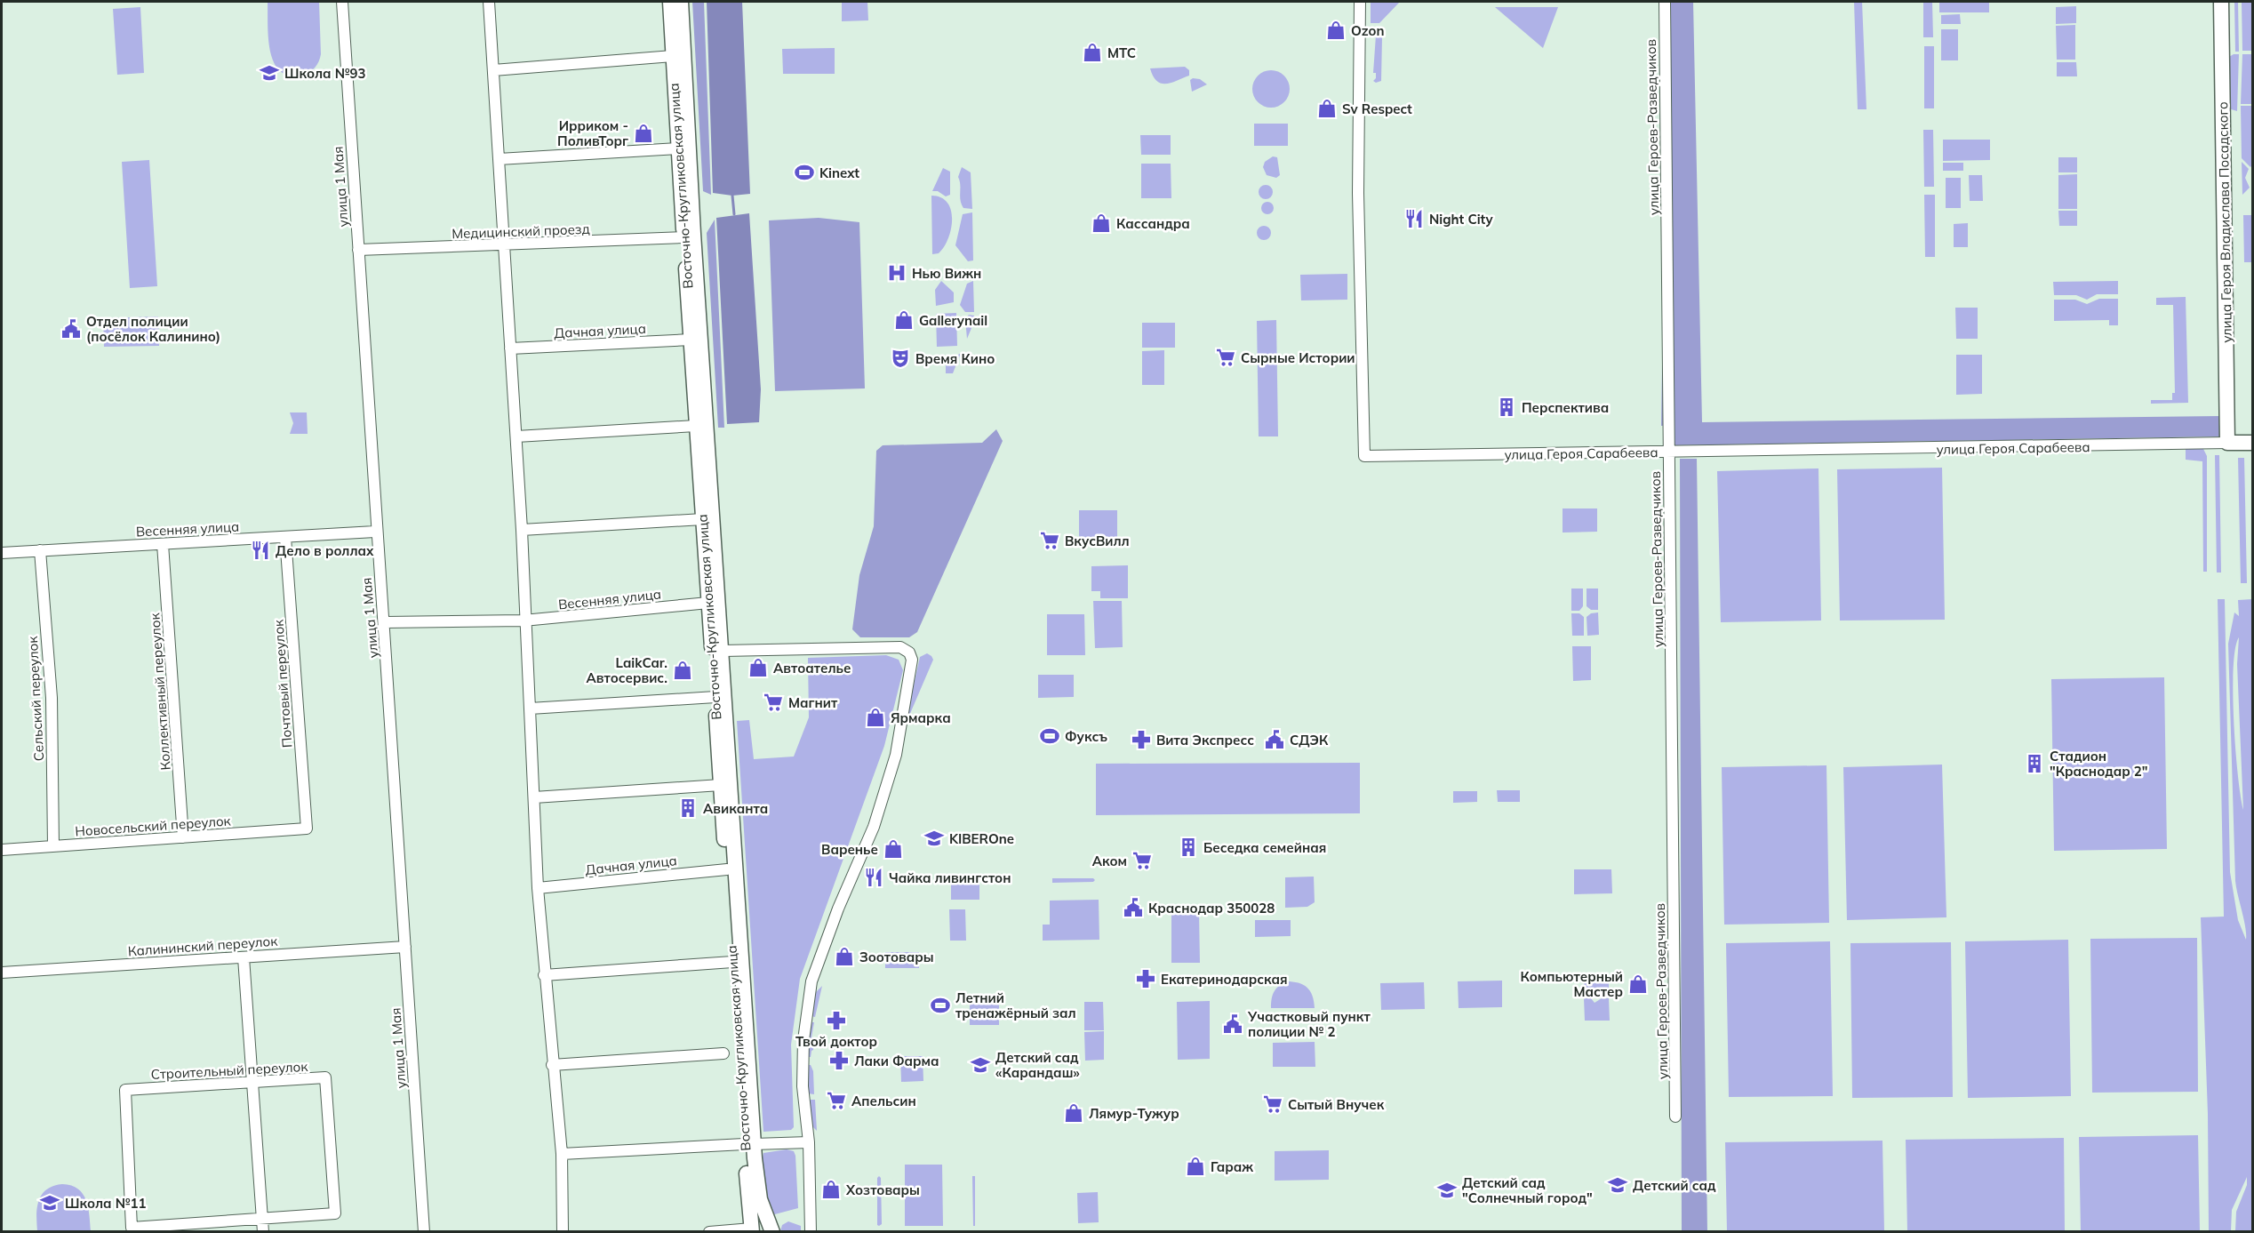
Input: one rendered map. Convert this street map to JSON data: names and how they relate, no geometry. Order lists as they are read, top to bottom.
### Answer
{
  "streets": {
    "main road": ["Восточно-Кругликовская улица", "улица Героя Владислава Посадского", "улица Героя Сарабеева"],
    "street": [
      "улица Героев-Разведчиков",
      "улица 1 Мая",
      "Медицинский проезд",
      "Дачная улица",
      "Весенняя улица",
      "Почтовый переулок",
      "Коллективный переулок",
      "Сельский переулок",
      "Новосельский переулок",
      "Калининский переулок",
      "Строительный переулок"
    ]
  },
  "crossings": [
    ["улица Героев-Разведчиков", "улица Героя Сарабеева"],
    ["Восточно-Кругликовская улица", "Медицинский проезд"],
    ["Восточно-Кругликовская улица", "Дачная улица"],
    ["Восточно-Кругликовская улица", "Весенняя улица"],
    ["улица 1 Мая", "Медицинский проезд"],
    ["улица 1 Мая", "Весенняя улица"],
    ["улица 1 Мая", "Калининский переулок"],
    ["улица Героя Владислава Посадского", "улица Героя Сарабеева"],
    ["Весенняя улица", "Почтовый переулок"],
    ["Весенняя улица", "Коллективный переулок"],
    ["Весенняя улица", "Сельский переулок"],
    ["Почтовый переулок", "Новосельский переулок"],
    ["Коллективный переулок", "Новосельский переулок"],
    ["Сельский переулок", "Новосельский переулок"]
  ],
  "places": {
    "shop": [
      "Ozon",
      "МТС",
      "Sv Respect",
      "Ирриком - ПоливТорг",
      "Кассандра",
      "Gallerynail",
      "Автоателье",
      "LaikCar. Автосервис.",
      "Ярмарка",
      "Варенье",
      "Зоотовары",
      "Компьютерный Мастер",
      "Лямур-Тужур",
      "Гараж",
      "Хозтовары"
    ],
    "school or university": [
      "Школа №93",
      "KIBEROne",
      "Детский сад «Карандаш»",
      "Детский сад",
      "Детский сад \"Солнечный город\"",
      "Школа №11"
    ],
    "sports": ["Kinext", "Фуксъ", "Летний тренажёрный зал"],
    "restaurant": ["Night City", "Дело в роллах", "Чайка ливингстон"],
    "hospital": ["Нью Вижн"],
    "public building": [
      "Отдел полиции (посёлок Калинино)",
      "СДЭК",
      "Краснодар 350028",
      "Участковый пункт полиции № 2"
    ],
    "supermarket": [
      "Сырные Истории",
      "ВкусВилл",
      "Магнит",
      "Аком",
      "Апельсин",
      "Сытый Внучек"
    ],
    "theatre": ["Время Кино"],
    "building": [
      "Перспектива",
      "Стадион \"Краснодар 2\"",
      "Авиканта",
      "Беседка семейная"
    ],
    "pharmacy": [
      "Вита Экспресс",
      "Екатеринодарская",
      "Твой доктор",
      "Лаки Фарма"
    ]
  }
}
